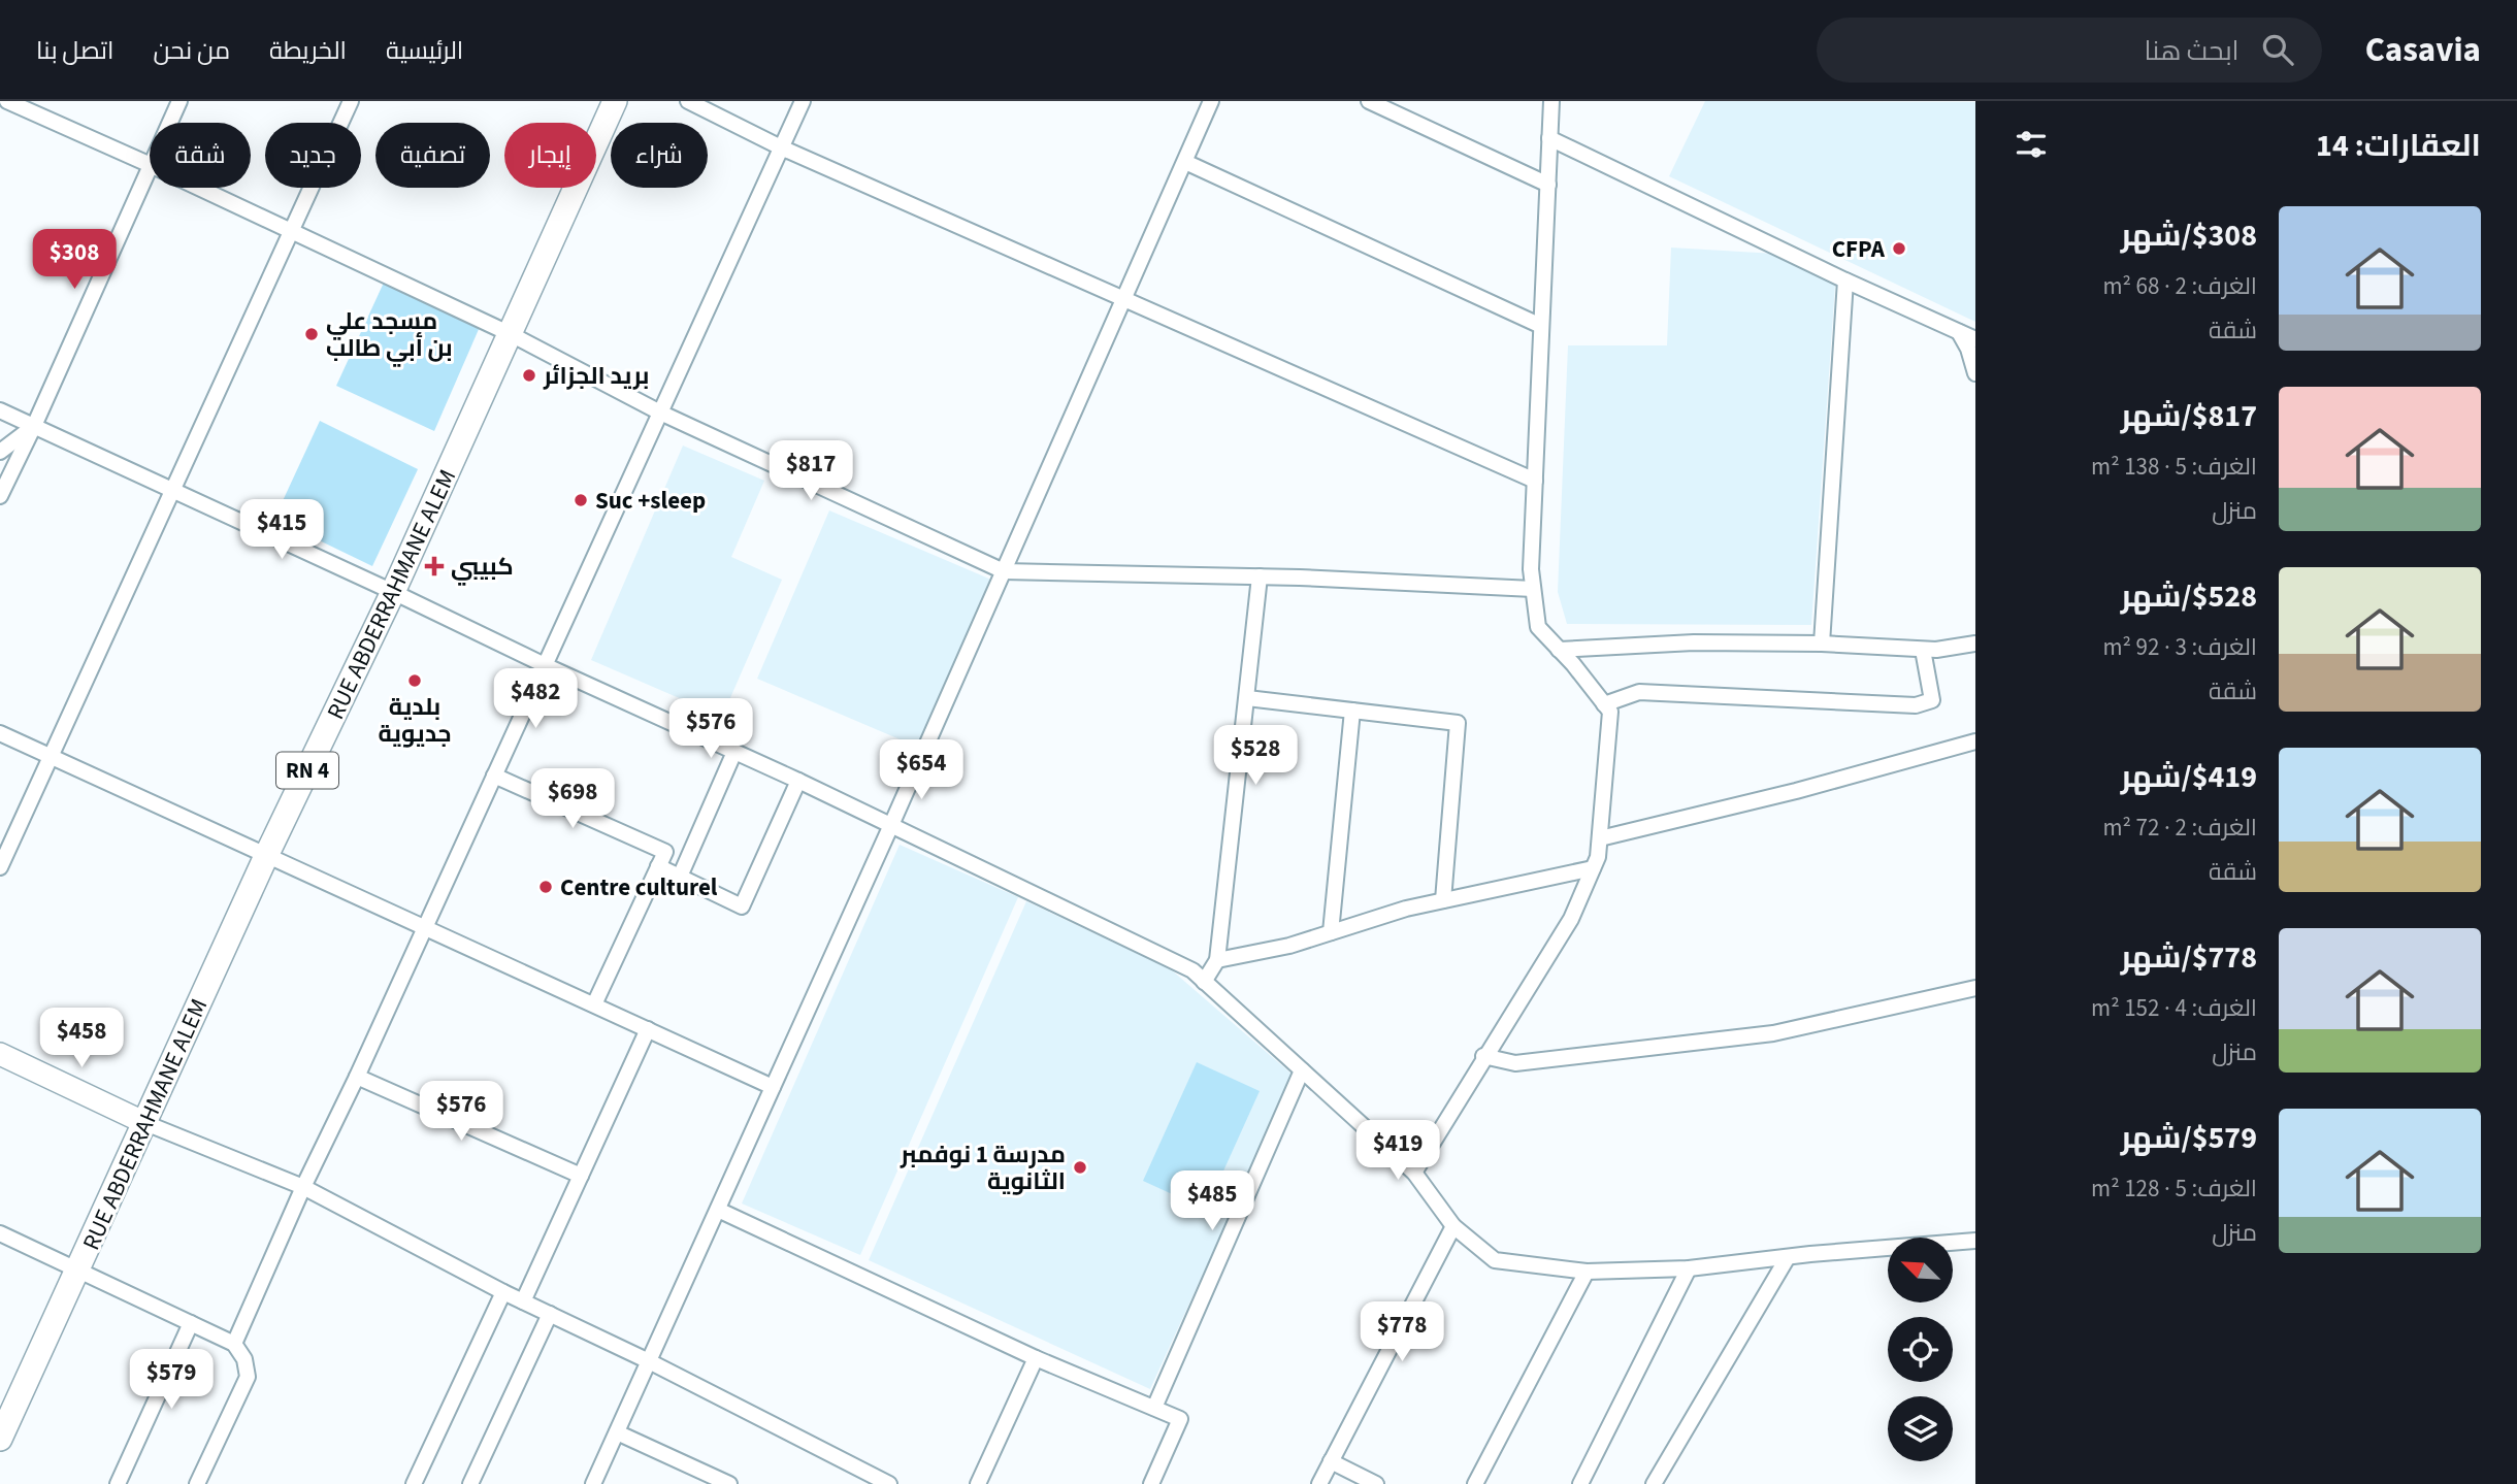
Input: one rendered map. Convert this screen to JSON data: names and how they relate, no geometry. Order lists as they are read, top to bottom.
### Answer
{
  "streets": {
    "main road": ["RUE ABDERRAHMANE ALEM", "RN 4"]
  },
  "places": {
    "other": [
      "CFPA",
      "مسجد علي بن أبي طالب",
      "بريد الجزائر",
      "Suc +sleep",
      "بلدية جديوية",
      "Centre culturel",
      "مدرسة 1 نوفمبر الثانوية"
    ],
    "health": ["كبيبي"]
  },
  "north": "top left",
  "page": {
    "header": "Casavia",
    "search": "ابحث هنا",
    "nav": [
      "الرئيسية",
      "الخريطة",
      "من نحن",
      "اتصل بنا"
    ],
    "heading": "العقارات: 14",
    "chip": [
      "شراء",
      "إيجار",
      "تصفية",
      "جديد",
      "شقة"
    ],
    "list": [
      {
        "name": "$308/شهر",
        "note": "الغرف: 2 · 68 m² · شقة"
      },
      {
        "name": "$817/شهر",
        "note": "الغرف: 5 · 138 m² · منزل"
      },
      {
        "name": "$528/شهر",
        "note": "الغرف: 3 · 92 m² · شقة"
      },
      {
        "name": "$419/شهر",
        "note": "الغرف: 2 · 72 m² · شقة"
      },
      {
        "name": "$778/شهر",
        "note": "الغرف: 4 · 152 m² · منزل"
      },
      {
        "name": "$579/شهر",
        "note": "الغرف: 5 · 128 m² · منزل"
      }
    ],
    "price": [
      "$308",
      "$817",
      "$415",
      "$482",
      "$576",
      "$528",
      "$654",
      "$698",
      "$458",
      "$576",
      "$419",
      "$485",
      "$778",
      "$579"
    ]
  }
}
